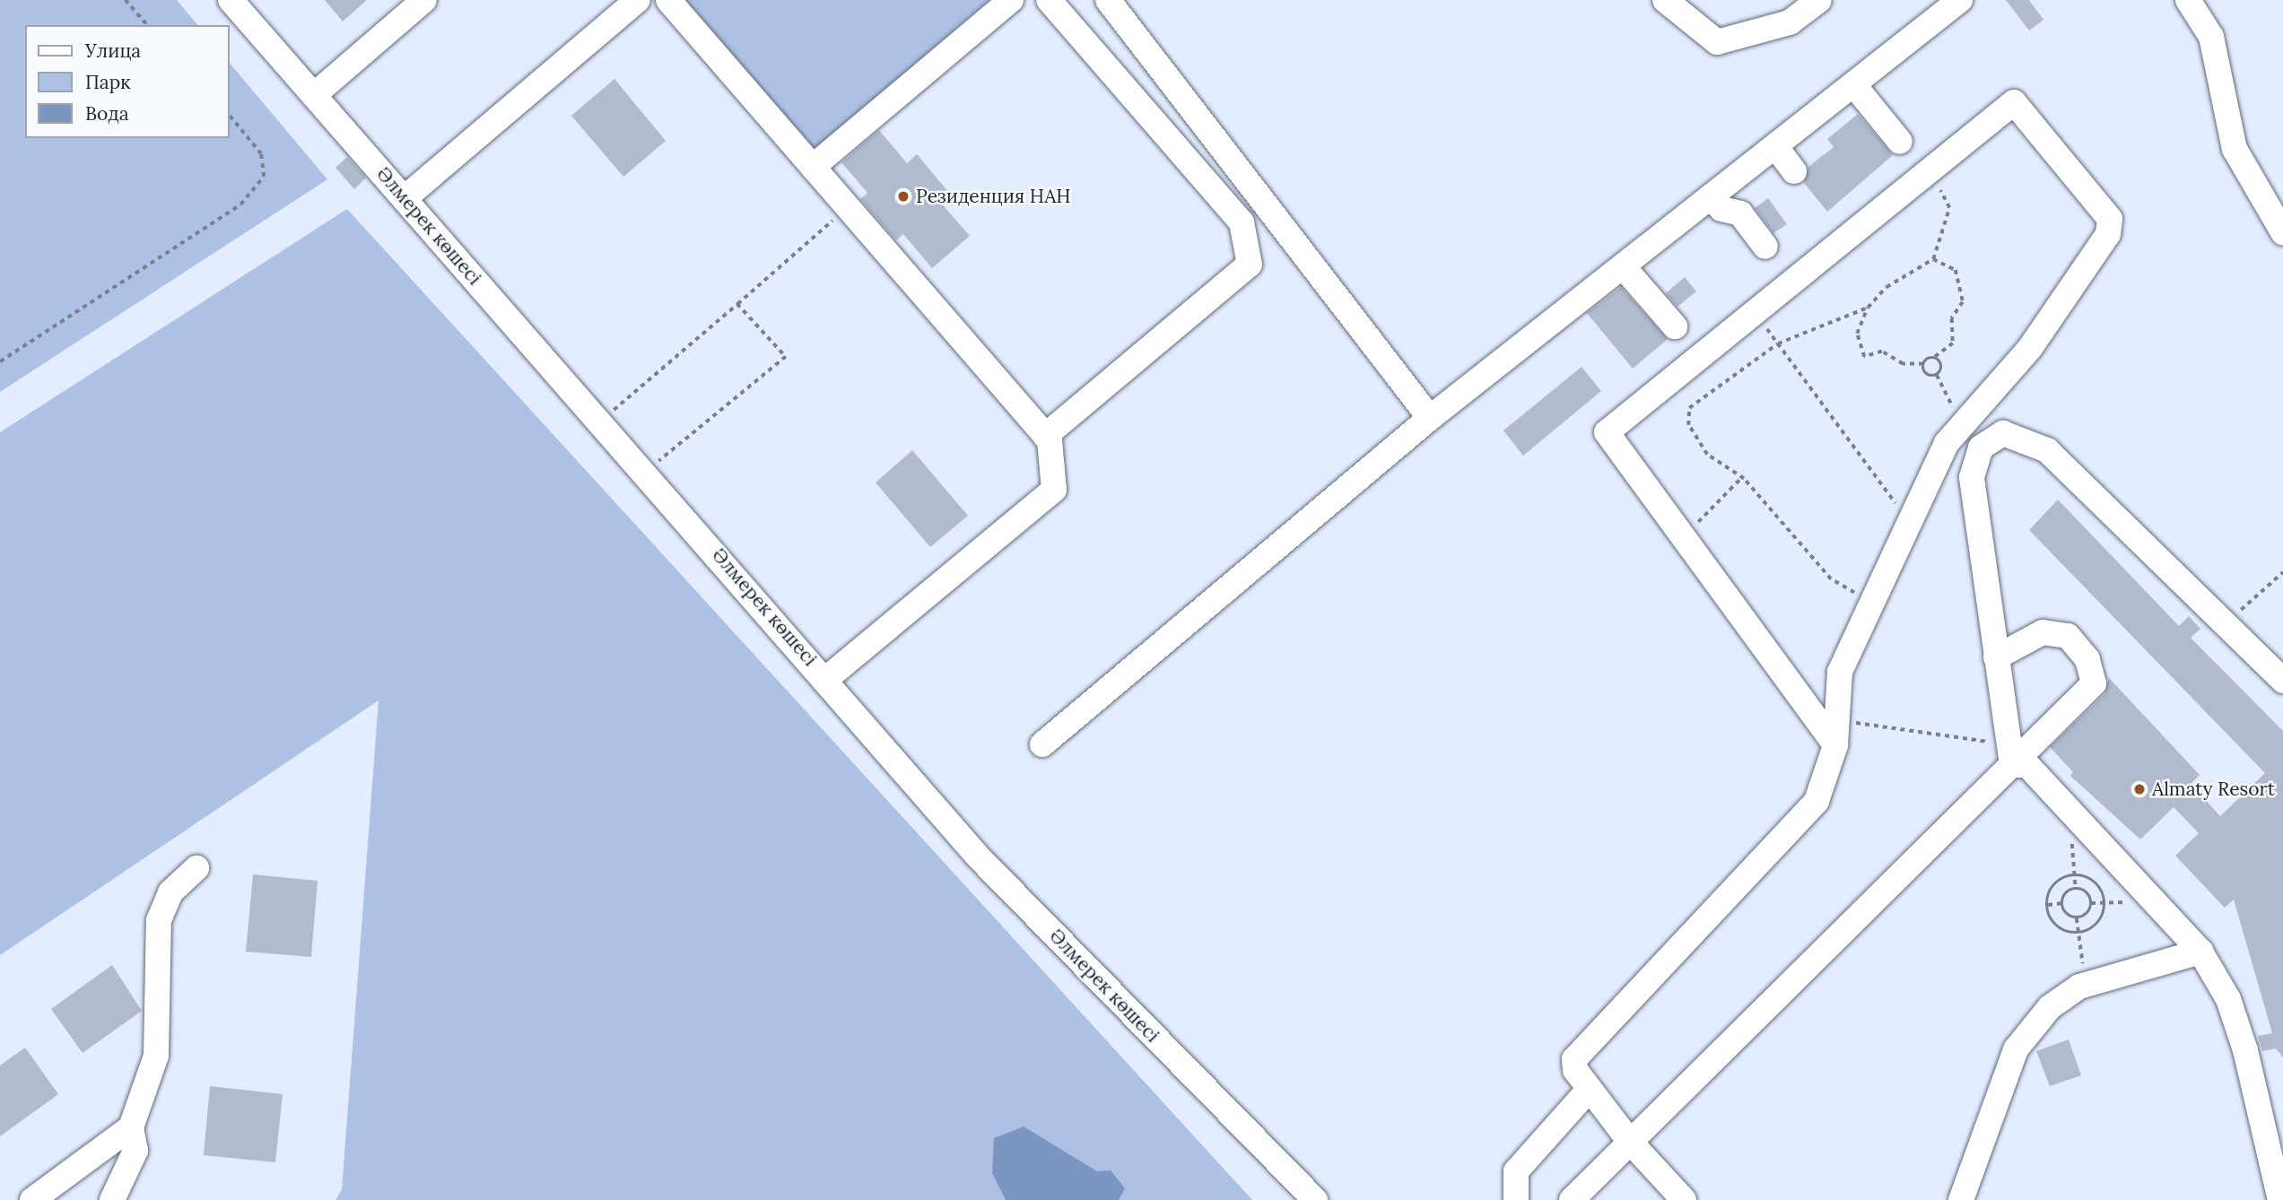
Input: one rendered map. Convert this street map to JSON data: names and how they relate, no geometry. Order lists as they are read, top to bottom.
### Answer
{
  "streets": {
    "street": ["Әлмерек көшесі"]
  },
  "places": ["Резиденция НАН", "Almaty Resort"],
  "legend": ["Улица", "Парк", "Вода"]
}
